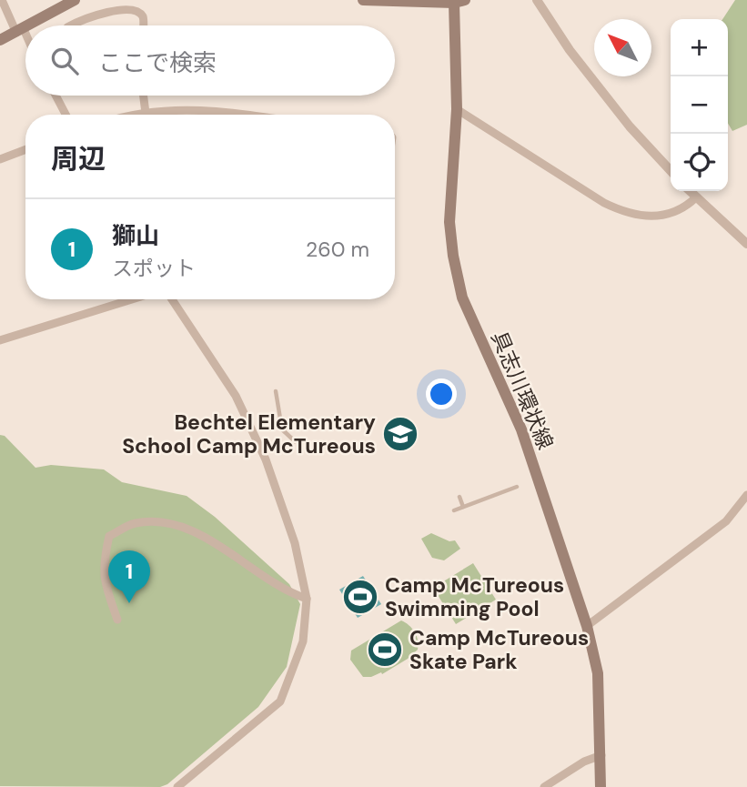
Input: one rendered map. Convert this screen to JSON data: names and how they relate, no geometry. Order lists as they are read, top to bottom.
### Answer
{
  "streets": {
    "main road": ["具志川環状線"]
  },
  "places": {
    "school or university": ["Bechtel Elementary School Camp McTureous"],
    "sports": ["Camp McTureous Swimming Pool", "Camp McTureous Skate Park"]
  },
  "north": "top left",
  "page": {
    "map_buttons": ["+", "−"],
    "search": "ここで検索",
    "heading": "周辺",
    "list": [
      {
        "mark": "1",
        "name": "獅山",
        "note": "スポット",
        "value": "260 m"
      }
    ],
    "pins": "1"
  }
}
